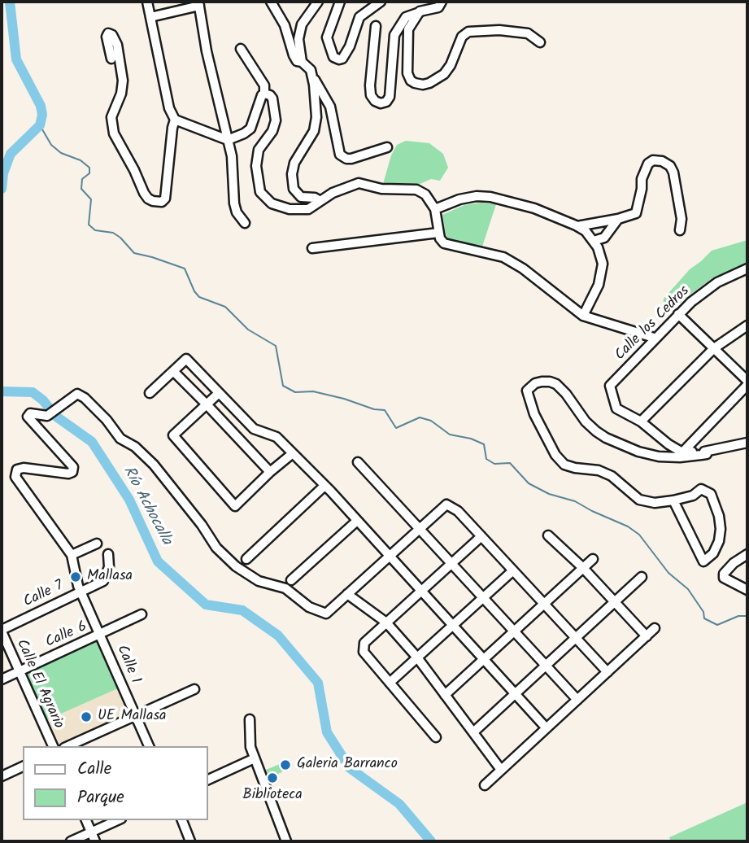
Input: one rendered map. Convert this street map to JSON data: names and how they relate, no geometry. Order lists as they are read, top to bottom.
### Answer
{
  "streets": {
    "street": [
      "Calle los Cedros",
      "Calle 7",
      "Calle 6",
      "Calle 1",
      "Calle El Agrario"
    ]
  },
  "crossings": [
    ["Calle 7", "Calle 1"],
    ["Calle 7", "Calle El Agrario"],
    ["Calle 6", "Calle 1"],
    ["Calle 6", "Calle El Agrario"]
  ],
  "water": ["Río Achocalla"],
  "places": [
    "Mallasa",
    "UE Mallasa",
    "Galeria Barranco",
    "Biblioteca"
  ],
  "legend": ["Calle", "Parque"]
}
